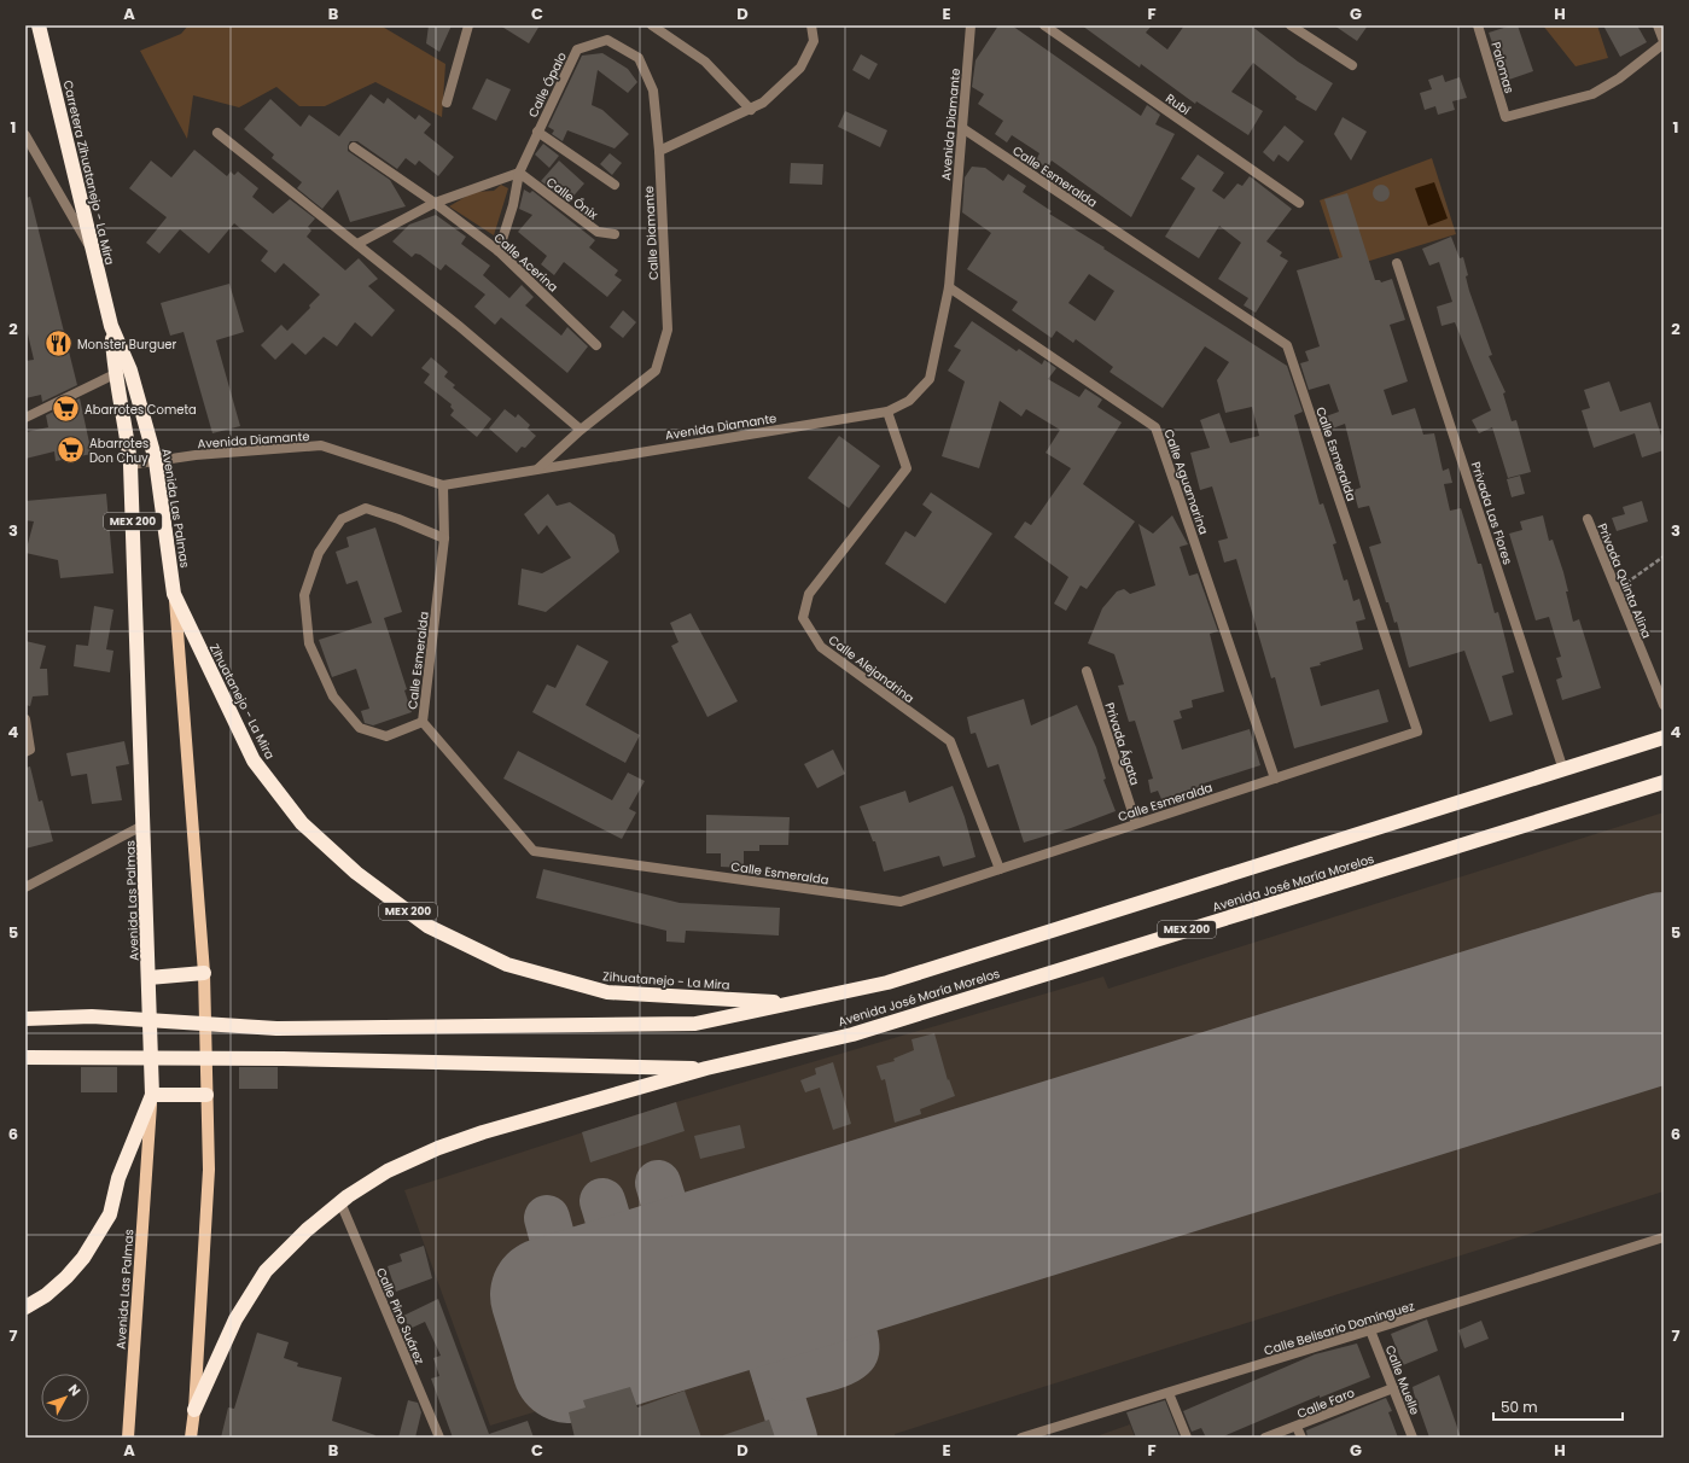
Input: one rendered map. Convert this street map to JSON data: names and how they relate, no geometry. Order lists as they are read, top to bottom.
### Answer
{
  "streets": {
    "highway": [
      "Carretera Zihuatanejo - La Mira",
      "Avenida Las Palmas",
      "MEX 200",
      "Zihuatanejo - La Mira",
      "Avenida José María Morelos"
    ],
    "street": [
      "Palomas",
      "Calle Ópalo",
      "Rubí",
      "Avenida Diamante",
      "Calle Esmeralda",
      "Calle Ónix",
      "Calle Diamante",
      "Calle Acerina",
      "Calle Aguamarina",
      "Privada Las Flores",
      "Privada Quinta Alina",
      "Calle Alejandrina",
      "Privada Ágata",
      "Calle Pino Suárez",
      "Calle Belisario Domínguez",
      "Calle Muelle",
      "Calle Faro"
    ]
  },
  "crossings": [
    ["Calle Ópalo", "Calle Ónix"],
    ["Calle Ópalo", "Calle Diamante"],
    ["Calle Ópalo", "Calle Acerina"],
    ["Avenida Diamante", "Calle Esmeralda"],
    ["Avenida Diamante", "Calle Diamante"],
    ["Avenida Diamante", "Calle Aguamarina"],
    ["Avenida Diamante", "Avenida Las Palmas"],
    ["Avenida Diamante", "Calle Alejandrina"],
    ["Carretera Zihuatanejo - La Mira", "Avenida Las Palmas"],
    ["Calle Esmeralda", "Calle Aguamarina"],
    ["Calle Esmeralda", "Calle Alejandrina"],
    ["Calle Esmeralda", "Privada Ágata"],
    ["Avenida Las Palmas", "MEX 200"],
    ["Avenida Las Palmas", "Zihuatanejo - La Mira"],
    ["Privada Las Flores", "Avenida José María Morelos"],
    ["MEX 200", "Zihuatanejo - La Mira"],
    ["MEX 200", "Avenida José María Morelos"],
    ["MEX 200", "Calle Pino Suárez"],
    ["Zihuatanejo - La Mira", "Avenida José María Morelos"],
    ["Calle Belisario Domínguez", "Calle Muelle"],
    ["Calle Muelle", "Calle Faro"]
  ],
  "places": {
    "restaurant": ["Monster Burguer"],
    "supermarket": ["Abarrotes Cometa", "Abarrotes Don Chuy"]
  },
  "scale_bar": "50 m",
  "north": "top right",
  "grid": {
    "columns": [
      "A",
      "B",
      "C",
      "D",
      "E",
      "F",
      "G",
      "H"
    ],
    "rows": [
      "1",
      "2",
      "3",
      "4",
      "5",
      "6",
      "7"
    ]
  }
}
